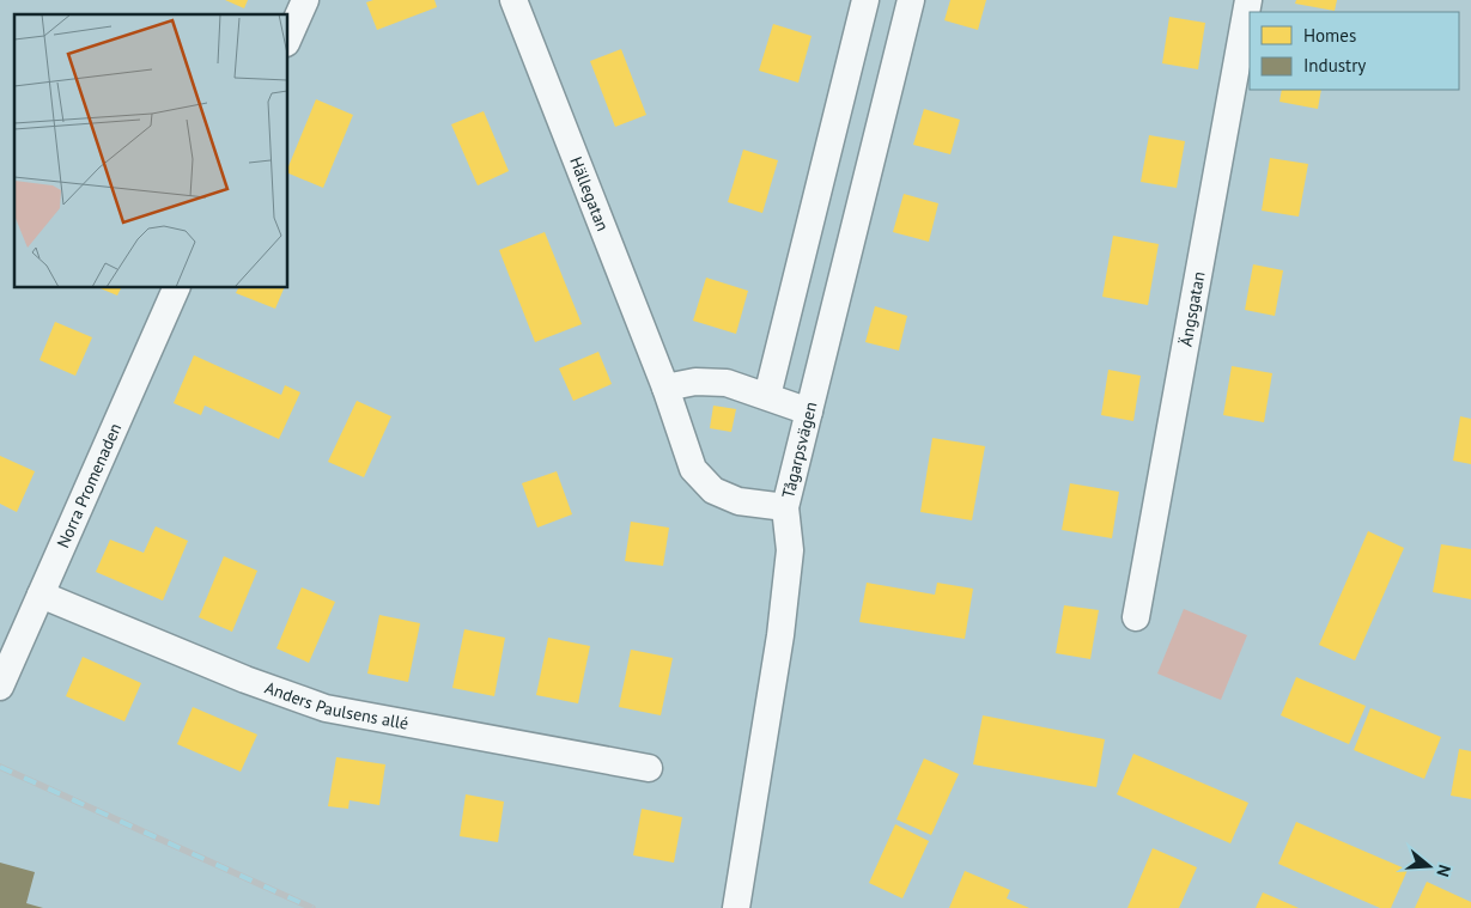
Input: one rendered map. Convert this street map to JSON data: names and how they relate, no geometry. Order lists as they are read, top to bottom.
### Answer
{
  "streets": {
    "street": [
      "Hällegatan",
      "Ängsgatan",
      "Tågarpsvägen",
      "Norra Promenaden",
      "Anders Paulsens allé"
    ]
  },
  "crossings": [
    ["Hällegatan", "Tågarpsvägen"],
    ["Norra Promenaden", "Anders Paulsens allé"]
  ],
  "legend": ["Homes", "Industry"],
  "north": "right"
}
